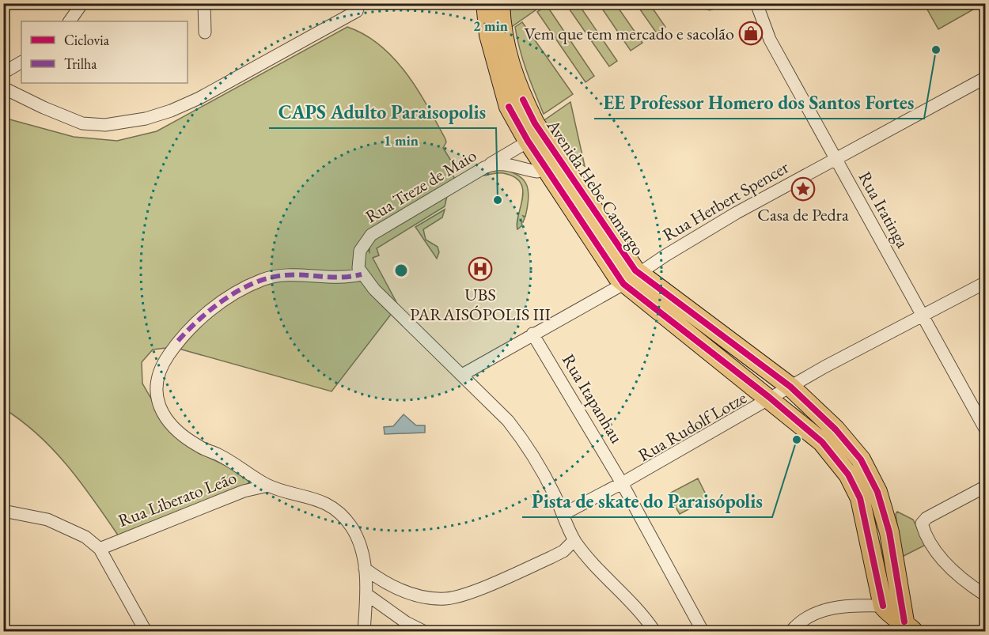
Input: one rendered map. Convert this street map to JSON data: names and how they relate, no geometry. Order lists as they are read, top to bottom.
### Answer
{
  "streets": {
    "main road": ["Avenida Hebe Camargo"],
    "street": [
      "Rua Treze de Maio",
      "Rua Herbert Spencer",
      "Rua Iratinga",
      "Rua Itapanhau",
      "Rua Rudolf Lotze",
      "Rua Liberato Leão"
    ]
  },
  "crossings": [
    ["Rua Treze de Maio", "Avenida Hebe Camargo"],
    ["Avenida Hebe Camargo", "Rua Herbert Spencer"],
    ["Avenida Hebe Camargo", "Rua Rudolf Lotze"],
    ["Rua Herbert Spencer", "Rua Iratinga"],
    ["Rua Herbert Spencer", "Rua Itapanhau"],
    ["Rua Iratinga", "Rua Rudolf Lotze"],
    ["Rua Itapanhau", "Rua Rudolf Lotze"]
  ],
  "places": {
    "shop": ["Vem que tem mercado e sacolão"],
    "other": ["EE Professor Homero dos Santos Fortes", "CAPS Adulto Paraisopolis", "Pista de skate do Paraisópolis"],
    "place": ["Casa de Pedra"],
    "hospital": ["UBS PARAISÓPOLIS III"]
  },
  "legend": ["Ciclovia", "Trilha"],
  "rings": ["2 min", "1 min"]
}
